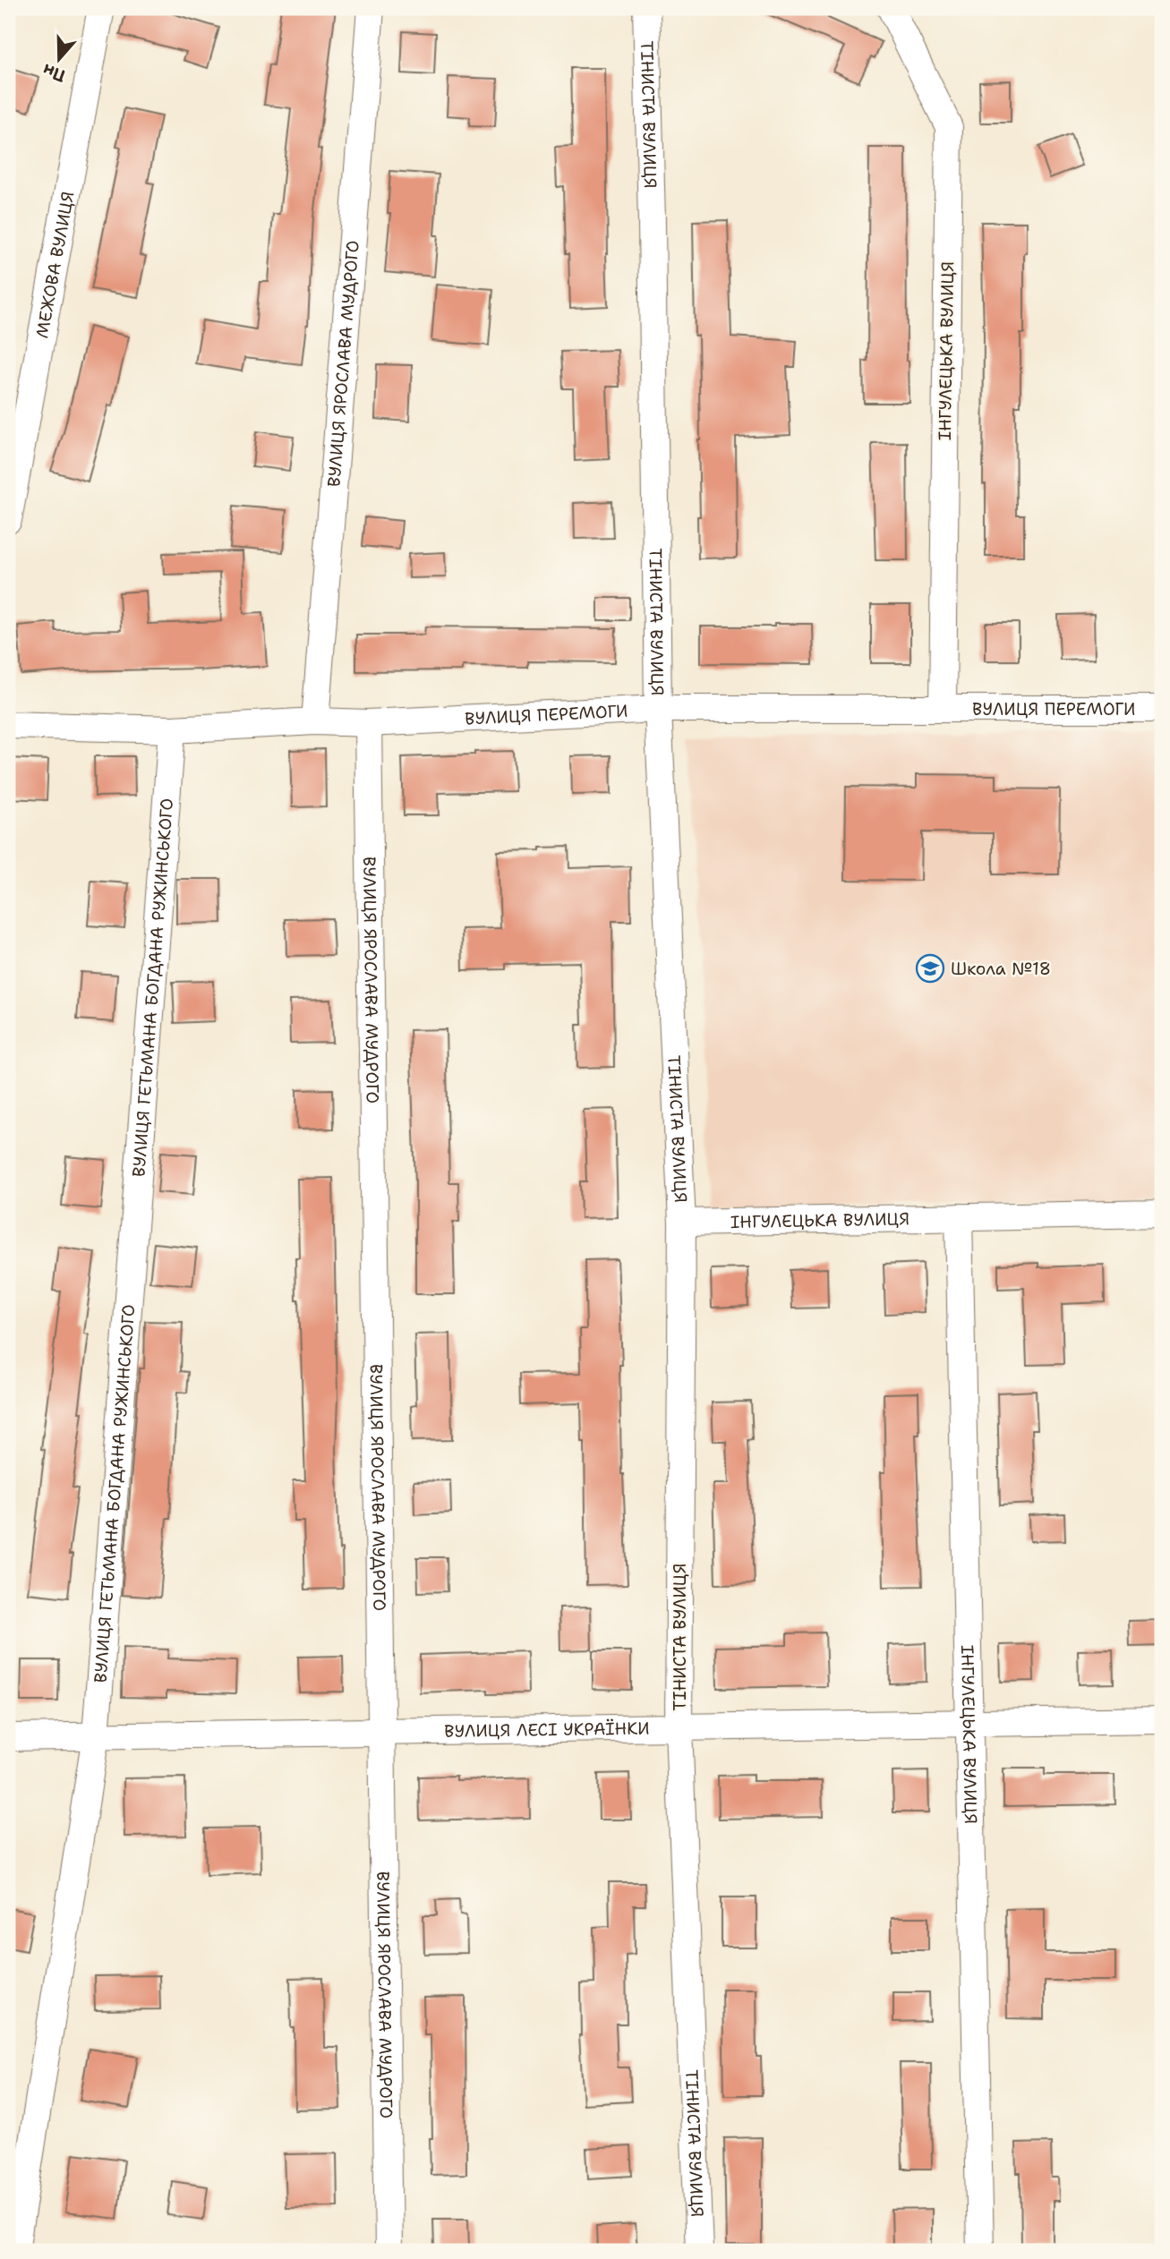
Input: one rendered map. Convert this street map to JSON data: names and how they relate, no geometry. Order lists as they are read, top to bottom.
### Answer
{
  "streets": {
    "street": [
      "ТІНИСТА ВУЛИЦЯ",
      "МЕЖОВА ВУЛИЦЯ",
      "ІНГУЛЕЦЬКА ВУЛИЦЯ",
      "ВУЛИЦЯ ЯРОСЛАВА МУДРОГО",
      "ВУЛИЦЯ ПЕРЕМОГИ",
      "ВУЛИЦЯ ГЕТЬМАНА БОГДАНА РУЖИНСЬКОГО",
      "ВУЛИЦЯ ЛЕСІ УКРАЇНКИ"
    ]
  },
  "crossings": [
    ["ТІНИСТА ВУЛИЦЯ", "ІНГУЛЕЦЬКА ВУЛИЦЯ"],
    ["ТІНИСТА ВУЛИЦЯ", "ВУЛИЦЯ ПЕРЕМОГИ"],
    ["ТІНИСТА ВУЛИЦЯ", "ВУЛИЦЯ ЛЕСІ УКРАЇНКИ"],
    ["ІНГУЛЕЦЬКА ВУЛИЦЯ", "ВУЛИЦЯ ПЕРЕМОГИ"],
    ["ІНГУЛЕЦЬКА ВУЛИЦЯ", "ВУЛИЦЯ ЛЕСІ УКРАЇНКИ"],
    ["ВУЛИЦЯ ЯРОСЛАВА МУДРОГО", "ВУЛИЦЯ ПЕРЕМОГИ"],
    ["ВУЛИЦЯ ЯРОСЛАВА МУДРОГО", "ВУЛИЦЯ ЛЕСІ УКРАЇНКИ"],
    ["ВУЛИЦЯ ПЕРЕМОГИ", "ВУЛИЦЯ ГЕТЬМАНА БОГДАНА РУЖИНСЬКОГО"],
    ["ВУЛИЦЯ ГЕТЬМАНА БОГДАНА РУЖИНСЬКОГО", "ВУЛИЦЯ ЛЕСІ УКРАЇНКИ"]
  ],
  "places": {
    "school or university": ["Школа №18"]
  },
  "north": "bottom"
}
